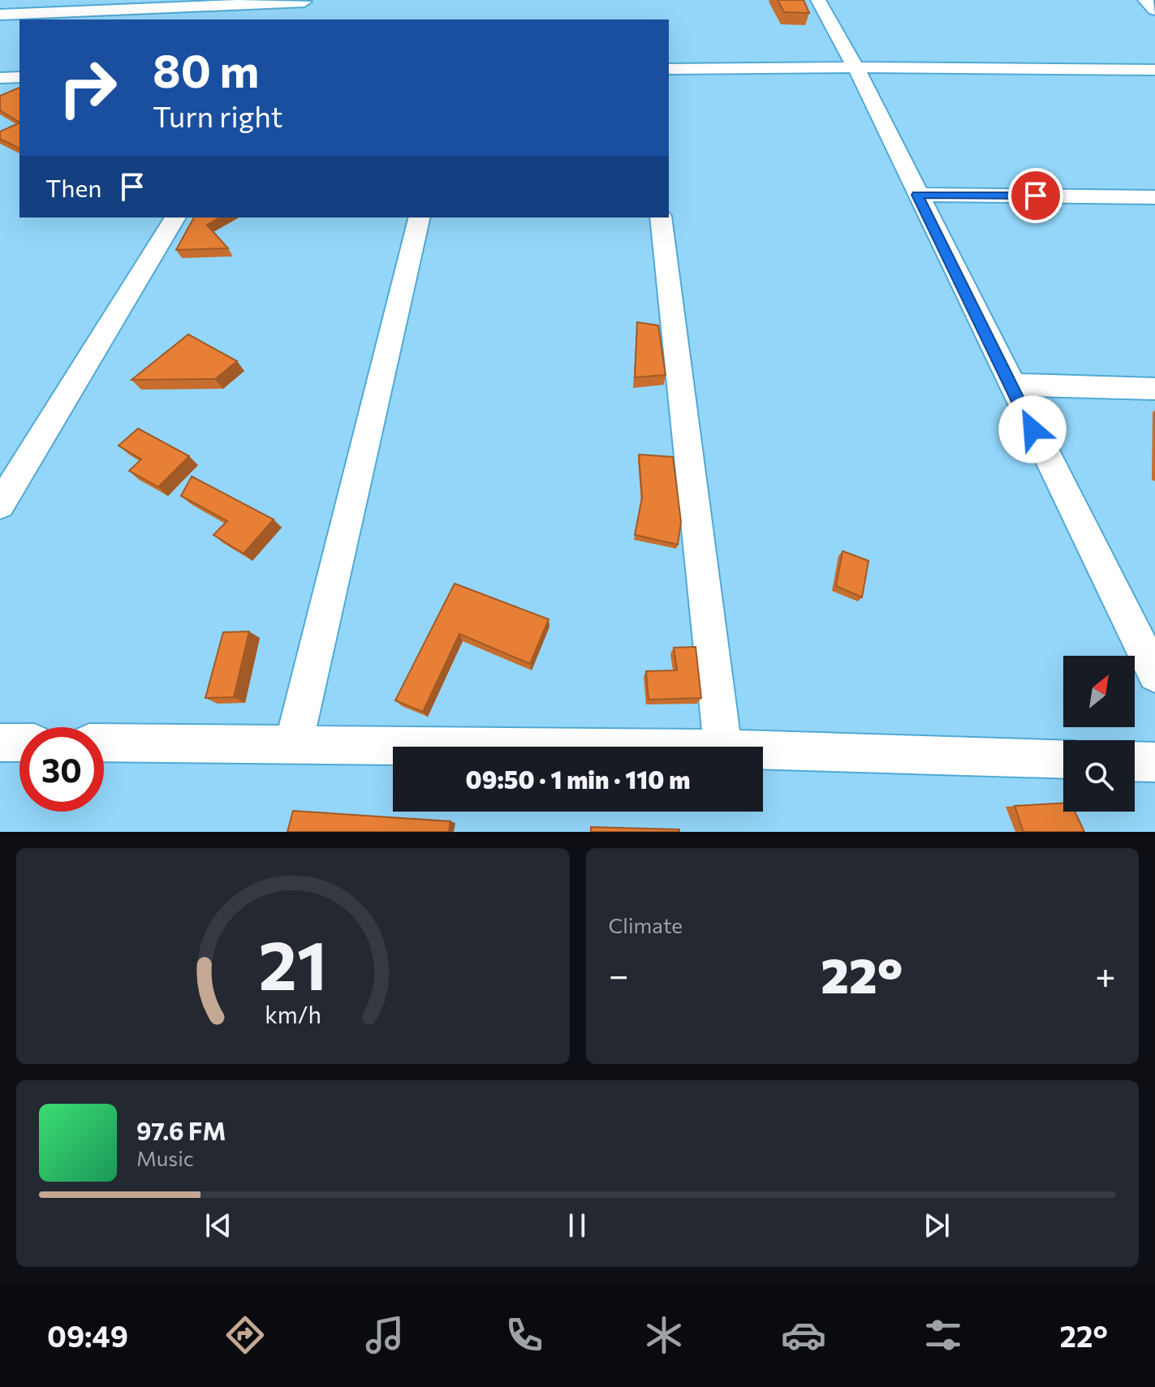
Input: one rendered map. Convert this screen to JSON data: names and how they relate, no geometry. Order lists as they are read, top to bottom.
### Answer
{
  "north": "top right",
  "page": {
    "turn": ["80 m", "Turn right"],
    "then": "Then",
    "limit": "30",
    "trip": "09:50 · 1 min · 110 m",
    "tile": "Climate",
    "heat": ["−", "22°", "+"],
    "song": ["97.6 FM", "Music"],
    "tabs": ["09:49", "22°"],
    "gauge": ["21", "km/h"]
  }
}
